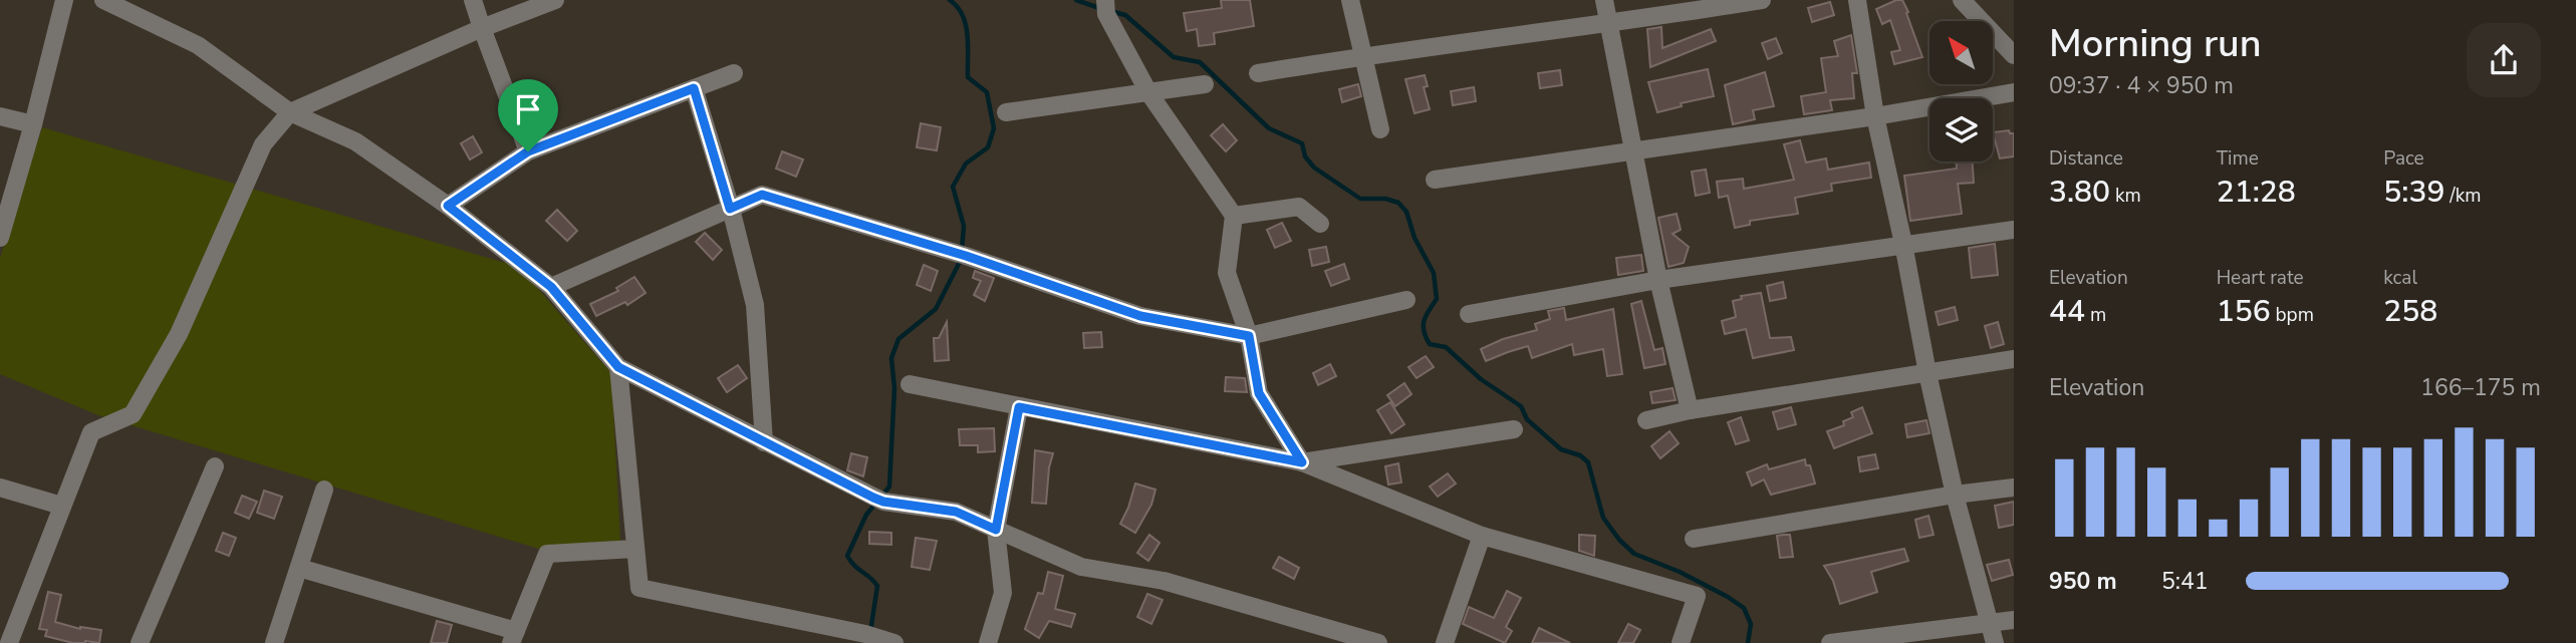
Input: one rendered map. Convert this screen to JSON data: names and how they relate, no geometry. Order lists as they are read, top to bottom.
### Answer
{
  "north": "top left",
  "page": {
    "heading": ["Morning run", "09:37 · 4 × 950 m"],
    "stats": [
      ["Distance", "3.80 km"],
      ["Time", "21:28"],
      ["Pace", "5:39 /km"],
      ["Elevation", "44 m"],
      ["Heart rate", "156 bpm"],
      ["kcal", "258"]
    ],
    "chart": ["Elevation", "166–175 m"],
    "list": [
      {
        "name": "950 m",
        "note": "5:41"
      }
    ]
  }
}
